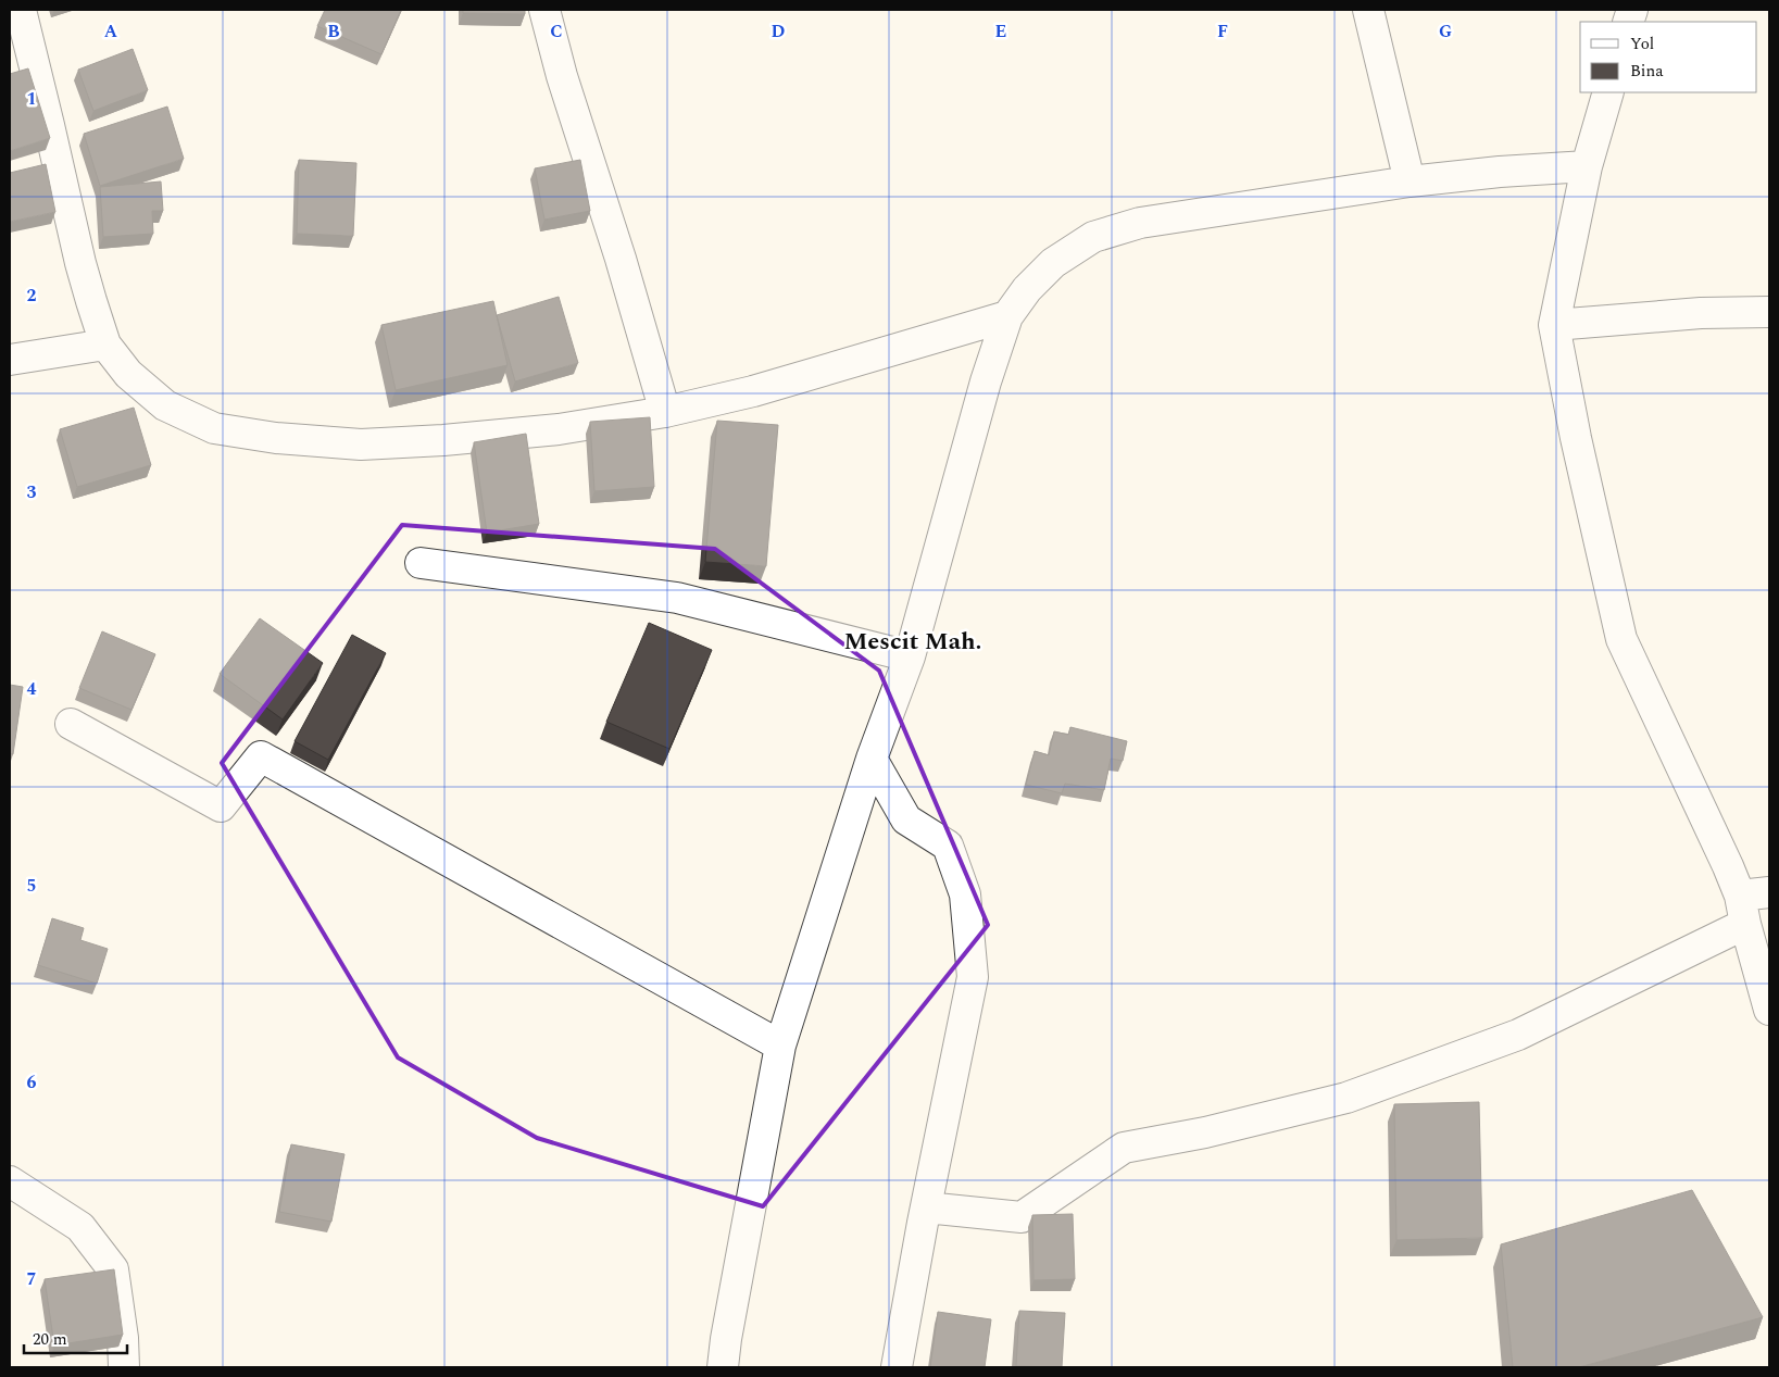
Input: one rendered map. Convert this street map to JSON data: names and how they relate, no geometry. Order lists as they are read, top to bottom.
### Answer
{
  "districts": ["Mescit Mah."],
  "legend": ["Yol", "Bina"],
  "scale_bar": "20 m",
  "grid": {
    "columns": [
      "A",
      "B",
      "C",
      "D",
      "E",
      "F",
      "G"
    ],
    "rows": [
      "1",
      "2",
      "3",
      "4",
      "5",
      "6",
      "7"
    ]
  }
}
